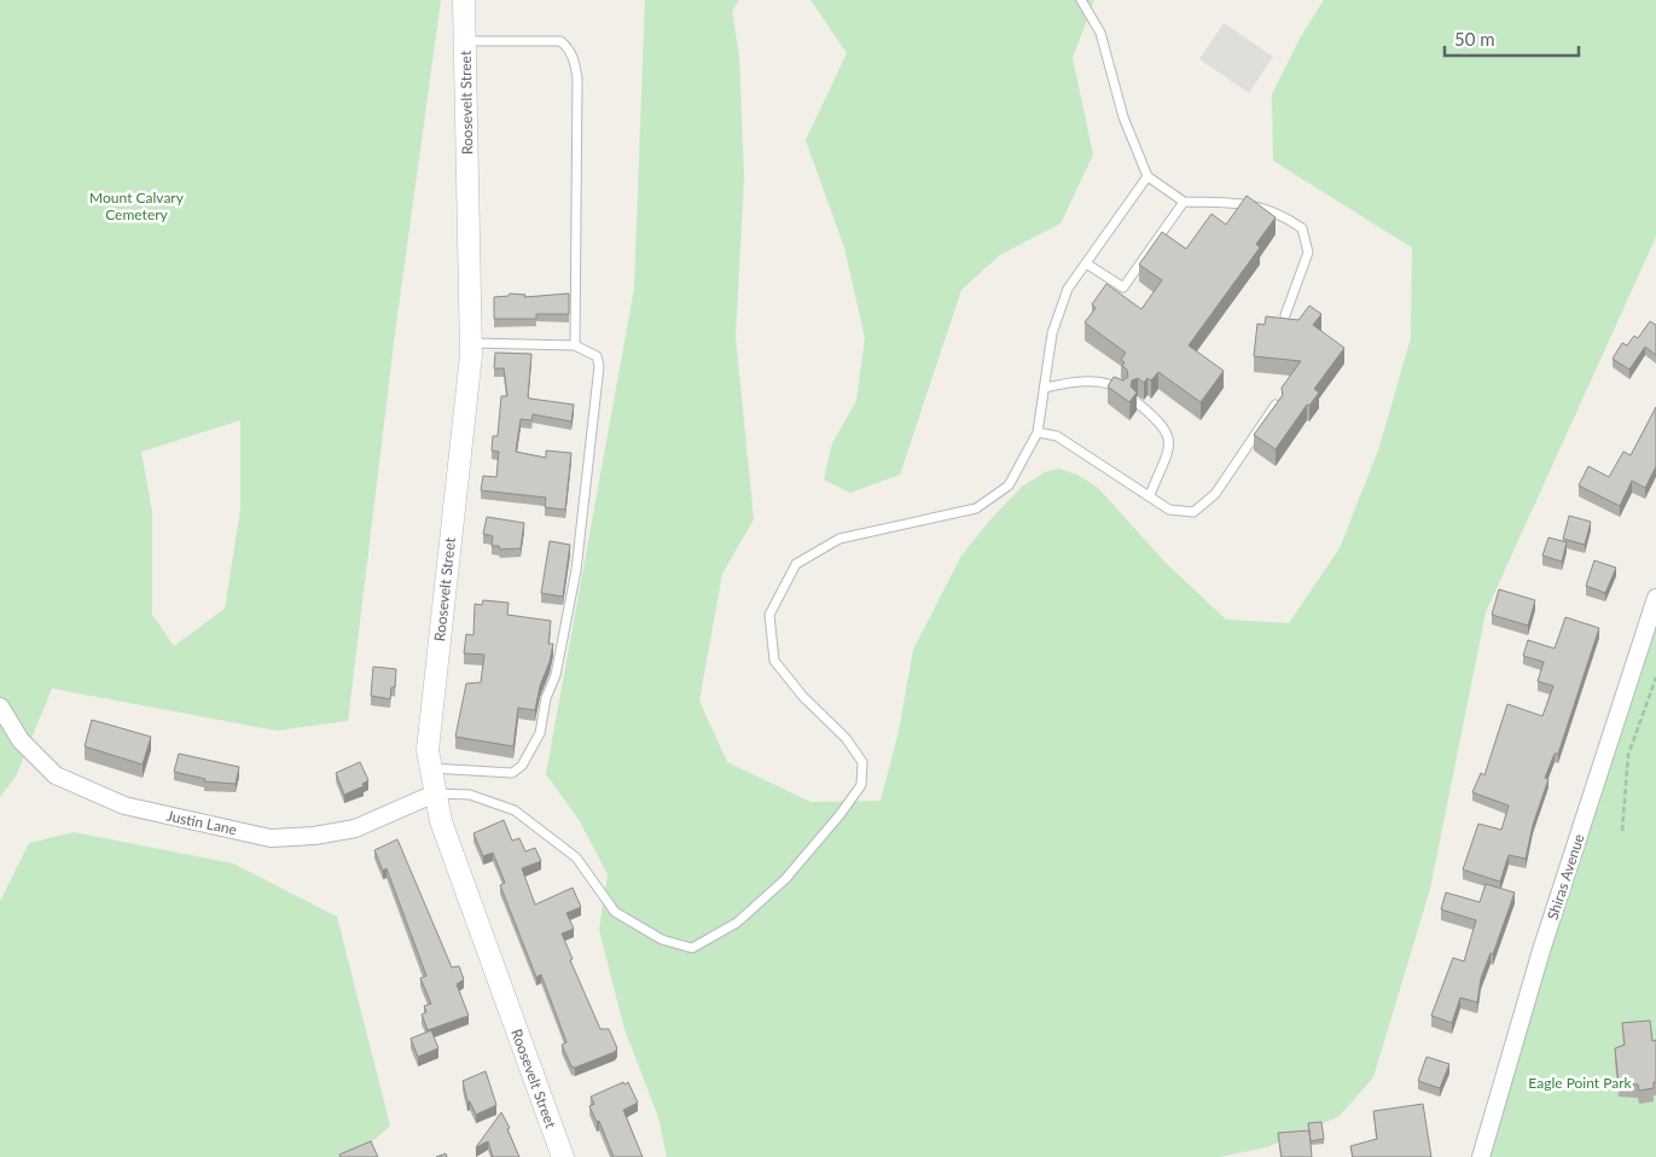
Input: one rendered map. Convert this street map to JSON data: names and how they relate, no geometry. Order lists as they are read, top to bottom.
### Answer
{
  "streets": {
    "street": ["Roosevelt Street", "Justin Lane", "Shiras Avenue"]
  },
  "crossings": [
    ["Roosevelt Street", "Justin Lane"]
  ],
  "parks": ["Mount Calvary Cemetery", "Eagle Point Park"],
  "scale_bar": "50 m"
}
